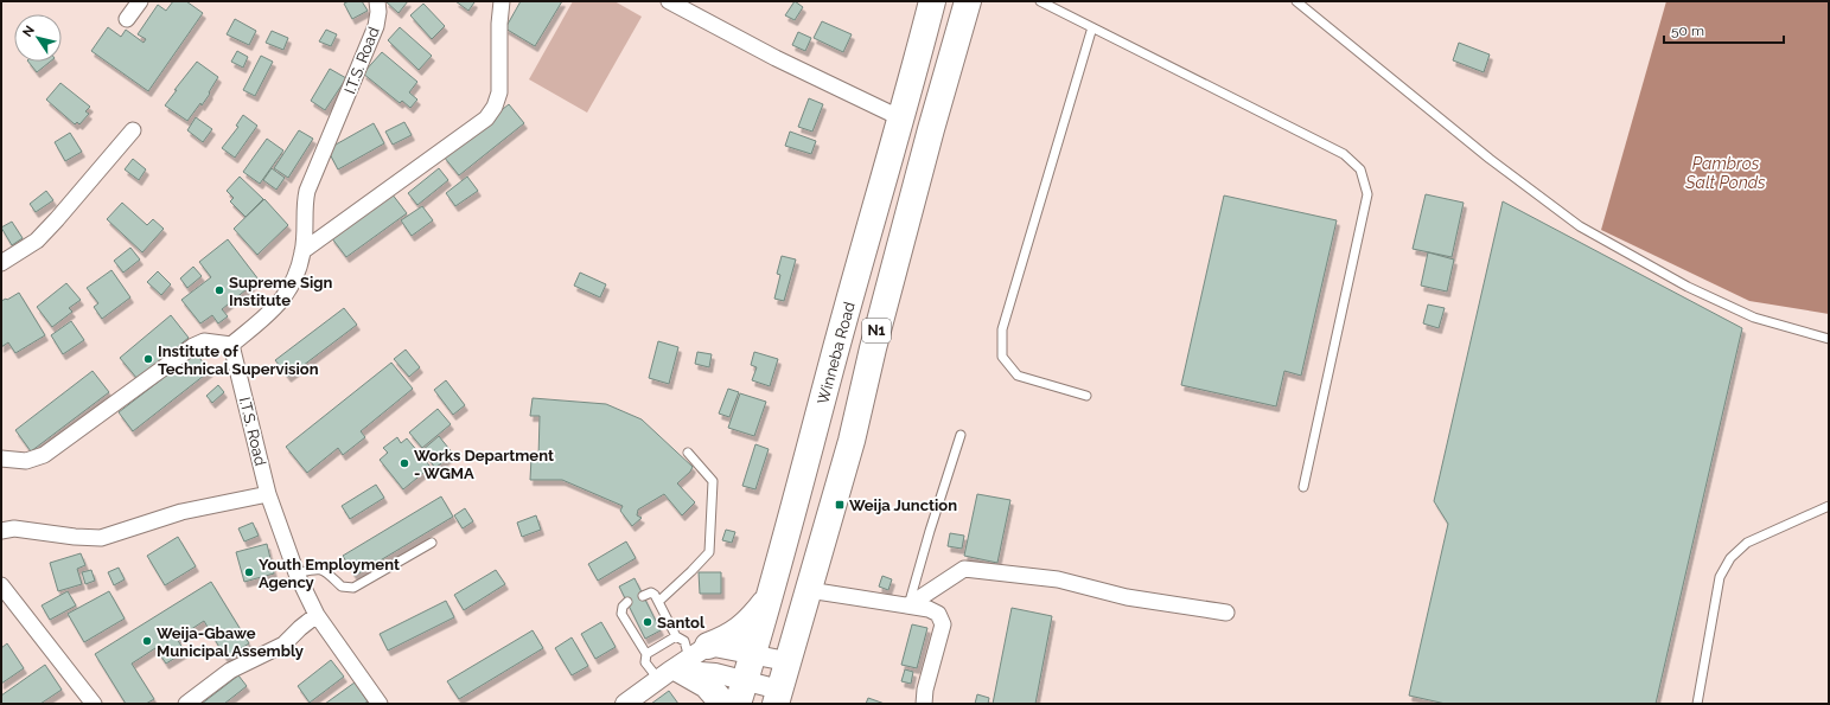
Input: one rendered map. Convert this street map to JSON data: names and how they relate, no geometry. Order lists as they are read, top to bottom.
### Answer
{
  "streets": {
    "highway": ["N1", "Winneba Road"],
    "street": ["I.T.S. Road"]
  },
  "water": ["Pambros Salt Ponds"],
  "places": {
    "other": [
      "Supreme Sign Institute",
      "Institute of Technical Supervision",
      "Works Department - WGMA",
      "Youth Employment Agency",
      "Santol",
      "Weija-Gbawe Municipal Assembly"
    ],
    "transit": ["Weija Junction"]
  },
  "scale_bar": "50 m",
  "north": "top left"
}
